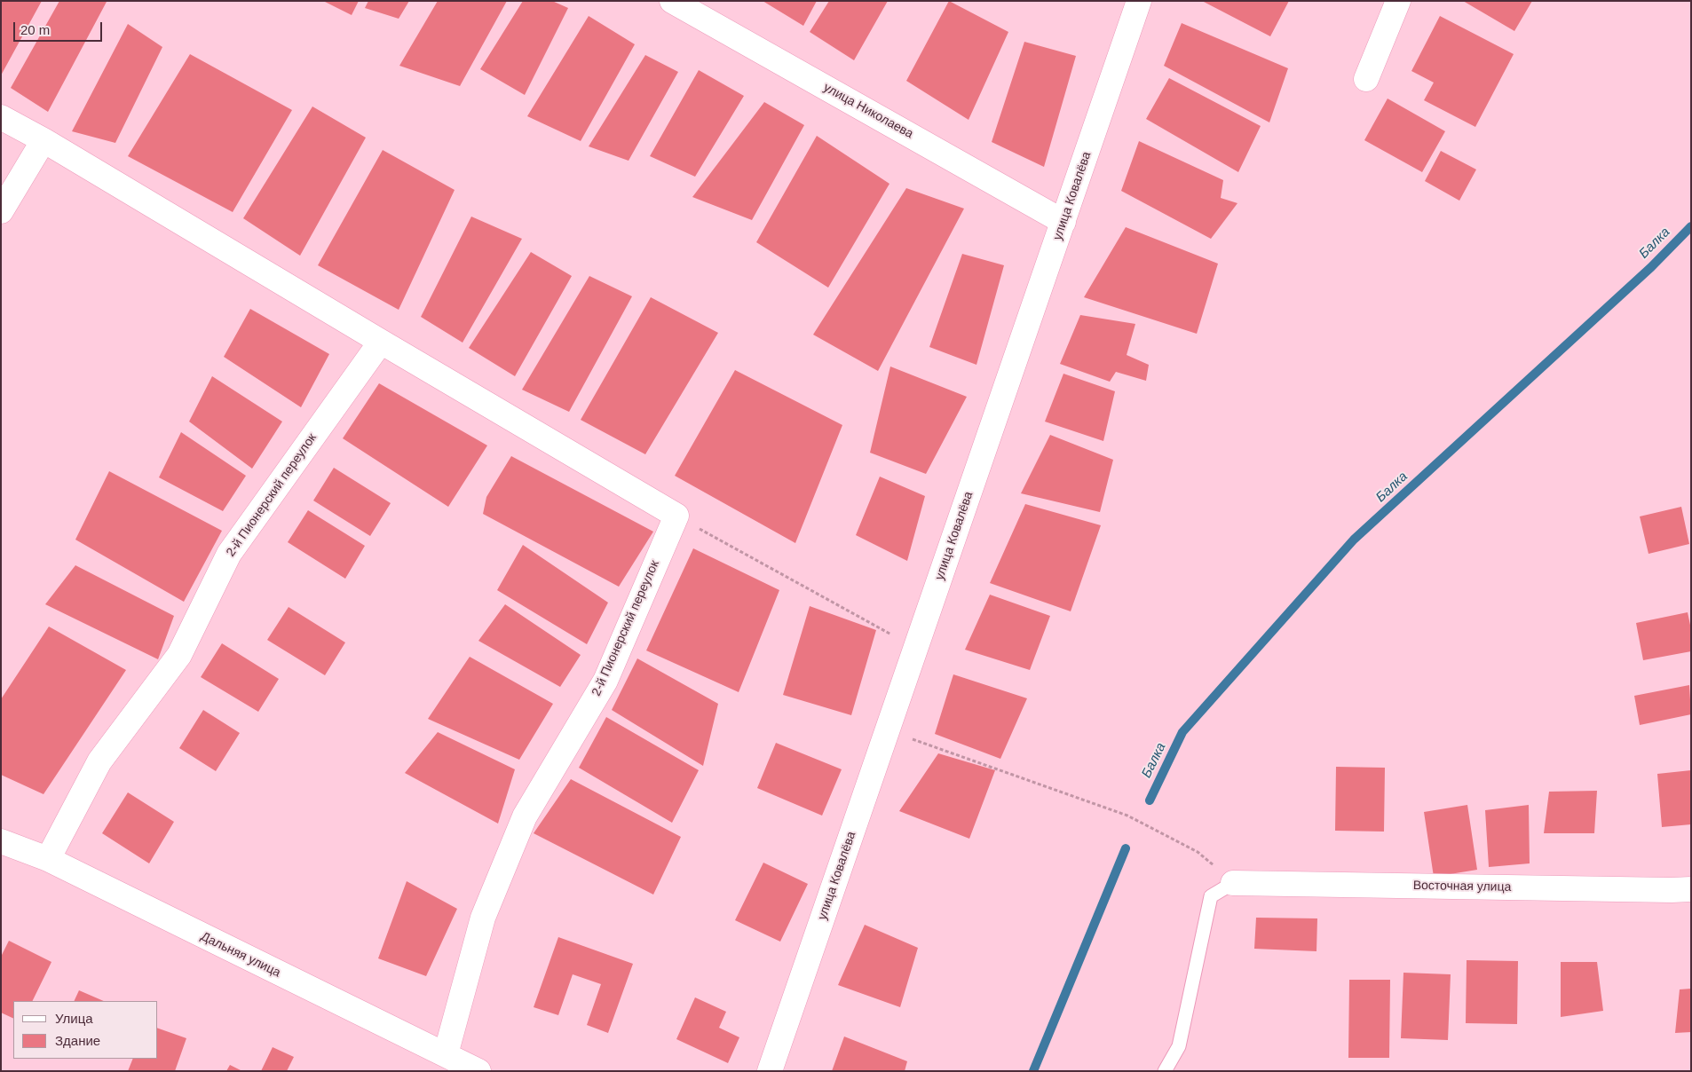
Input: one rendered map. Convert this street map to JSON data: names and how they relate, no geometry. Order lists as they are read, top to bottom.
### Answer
{
  "streets": {
    "street": [
      "улица Николаева",
      "улица Ковалёва",
      "2-й Пионерский переулок",
      "Восточная улица",
      "Дальняя улица"
    ]
  },
  "crossings": [
    ["улица Николаева", "улица Ковалёва"],
    ["2-й Пионерский переулок", "Дальняя улица"]
  ],
  "water": ["Балка"],
  "legend": ["Улица", "Здание"],
  "scale_bar": "20 m"
}
